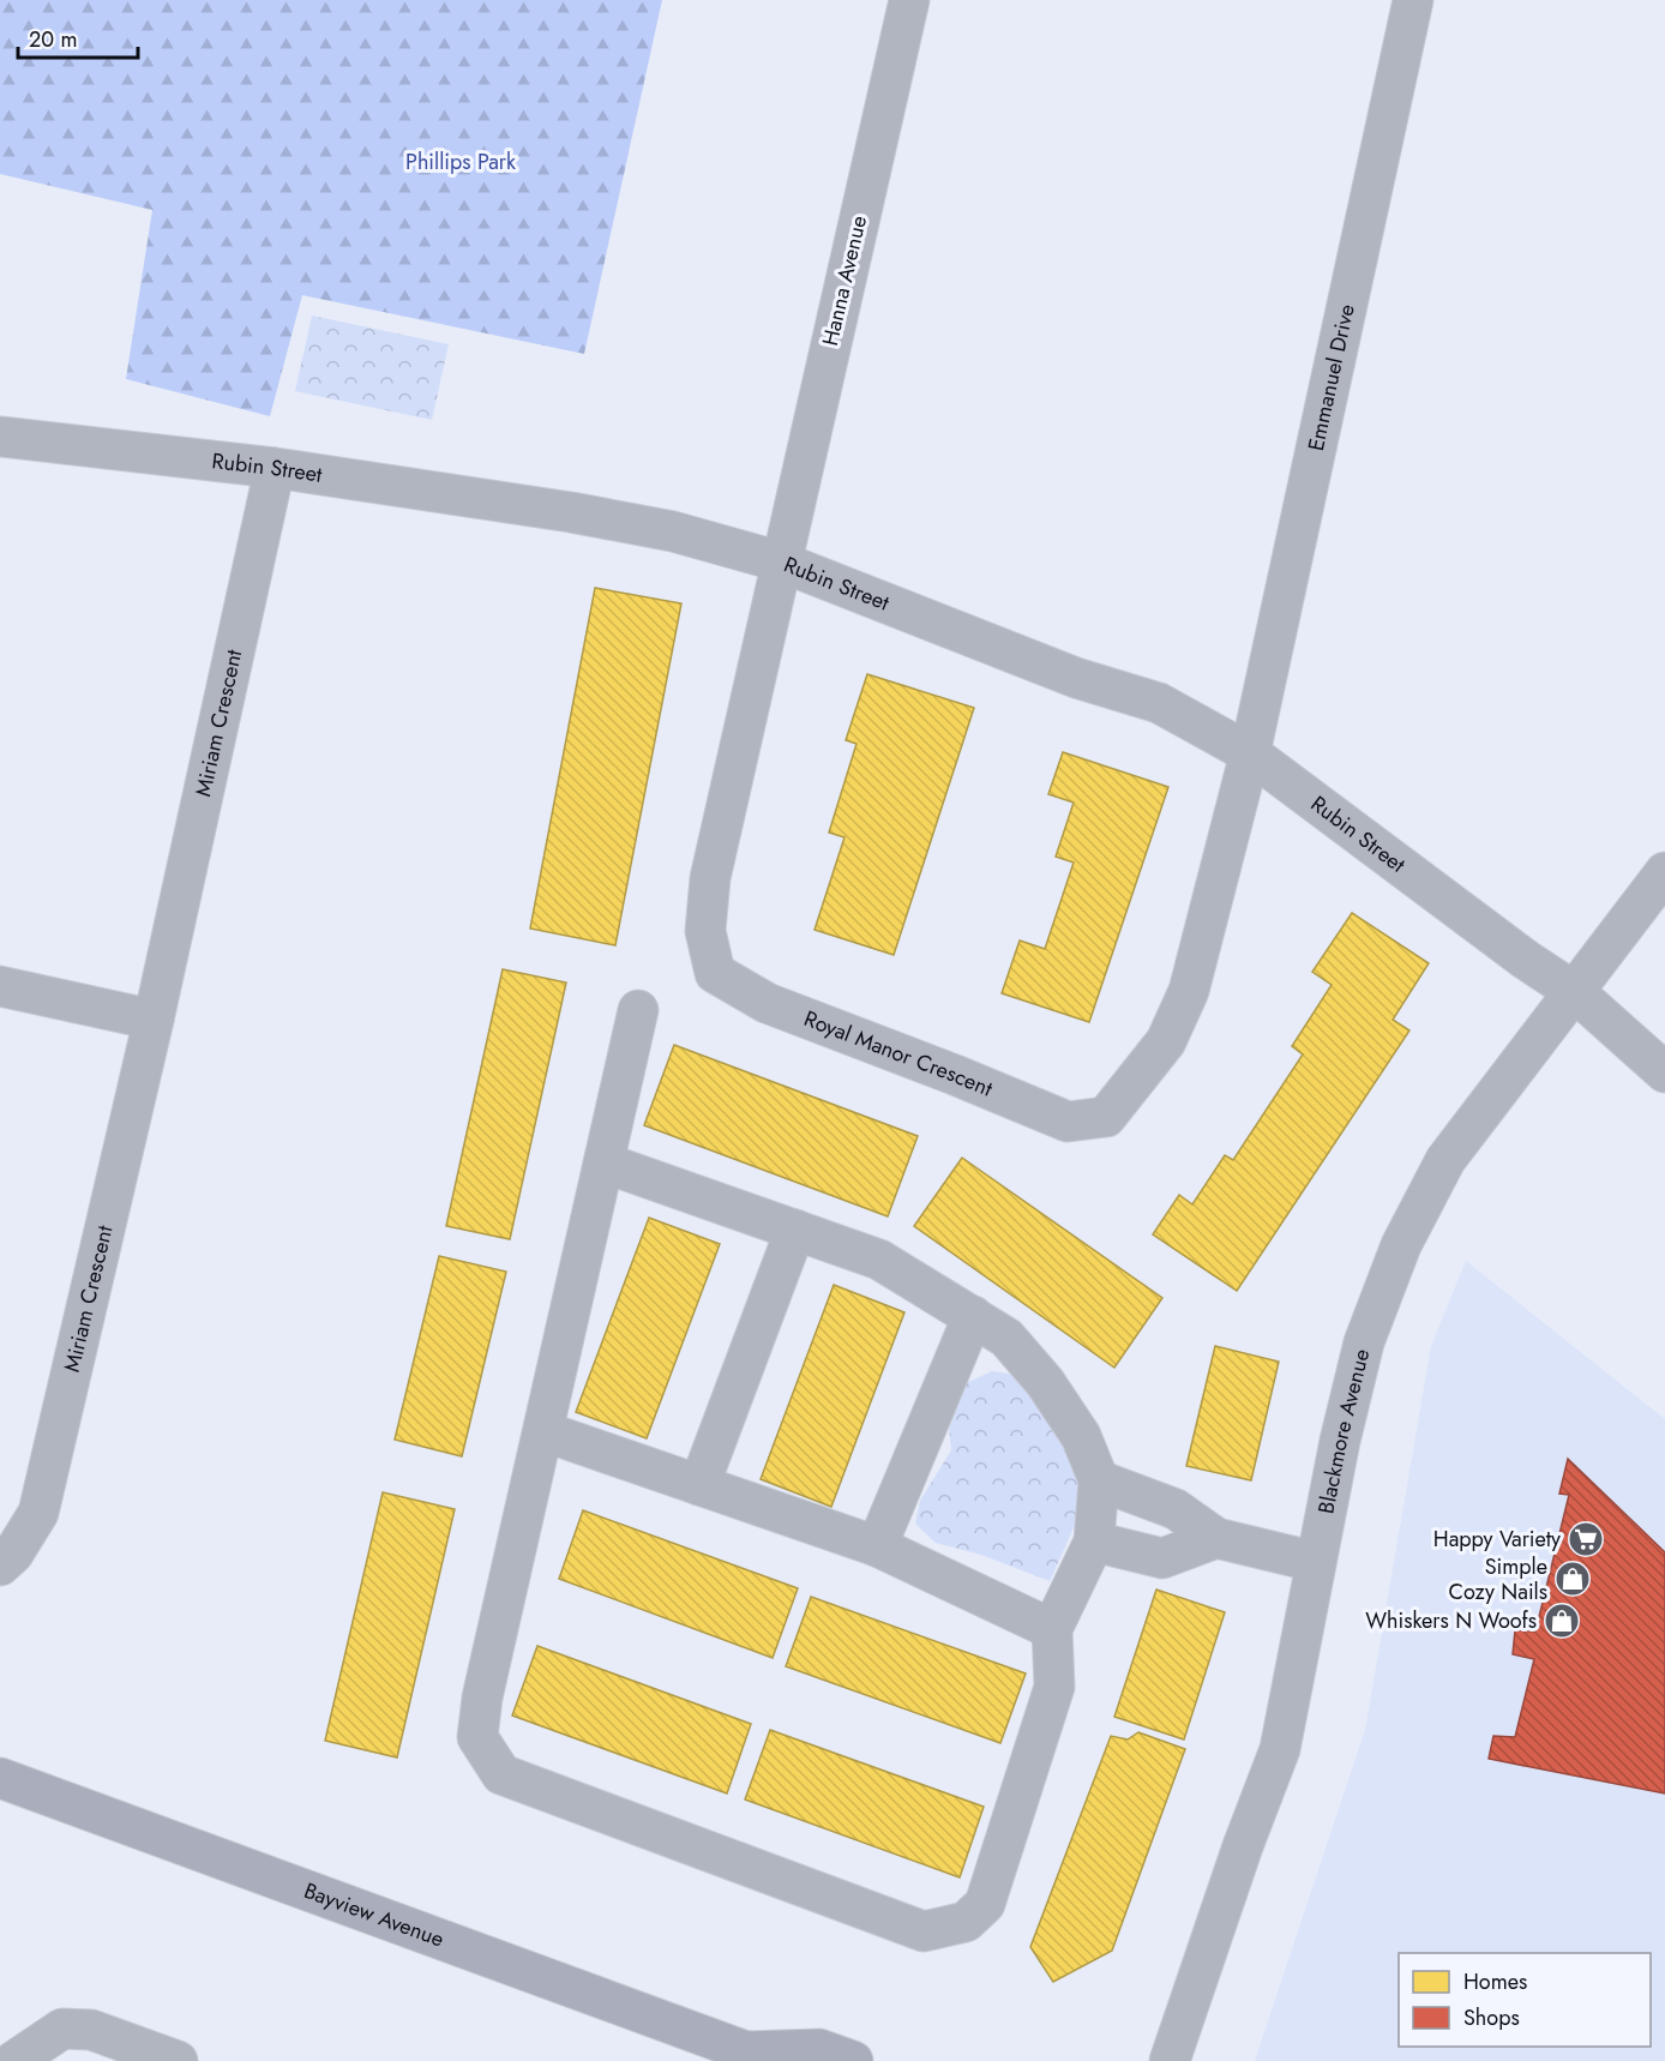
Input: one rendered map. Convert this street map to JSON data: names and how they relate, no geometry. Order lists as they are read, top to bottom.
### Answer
{
  "streets": {
    "main road": ["Bayview Avenue"],
    "street": [
      "Hanna Avenue",
      "Emmanuel Drive",
      "Rubin Street",
      "Miriam Crescent",
      "Royal Manor Crescent",
      "Blackmore Avenue"
    ]
  },
  "crossings": [
    ["Hanna Avenue", "Rubin Street"],
    ["Hanna Avenue", "Royal Manor Crescent"],
    ["Emmanuel Drive", "Rubin Street"],
    ["Emmanuel Drive", "Royal Manor Crescent"],
    ["Rubin Street", "Miriam Crescent"],
    ["Rubin Street", "Royal Manor Crescent"],
    ["Rubin Street", "Blackmore Avenue"]
  ],
  "parks": ["Phillips Park"],
  "places": {
    "supermarket": ["Happy Variety"],
    "shop": ["Simple Cozy Nails", "Whiskers N Woofs"]
  },
  "legend": ["Homes", "Shops"],
  "scale_bar": "20 m"
}
